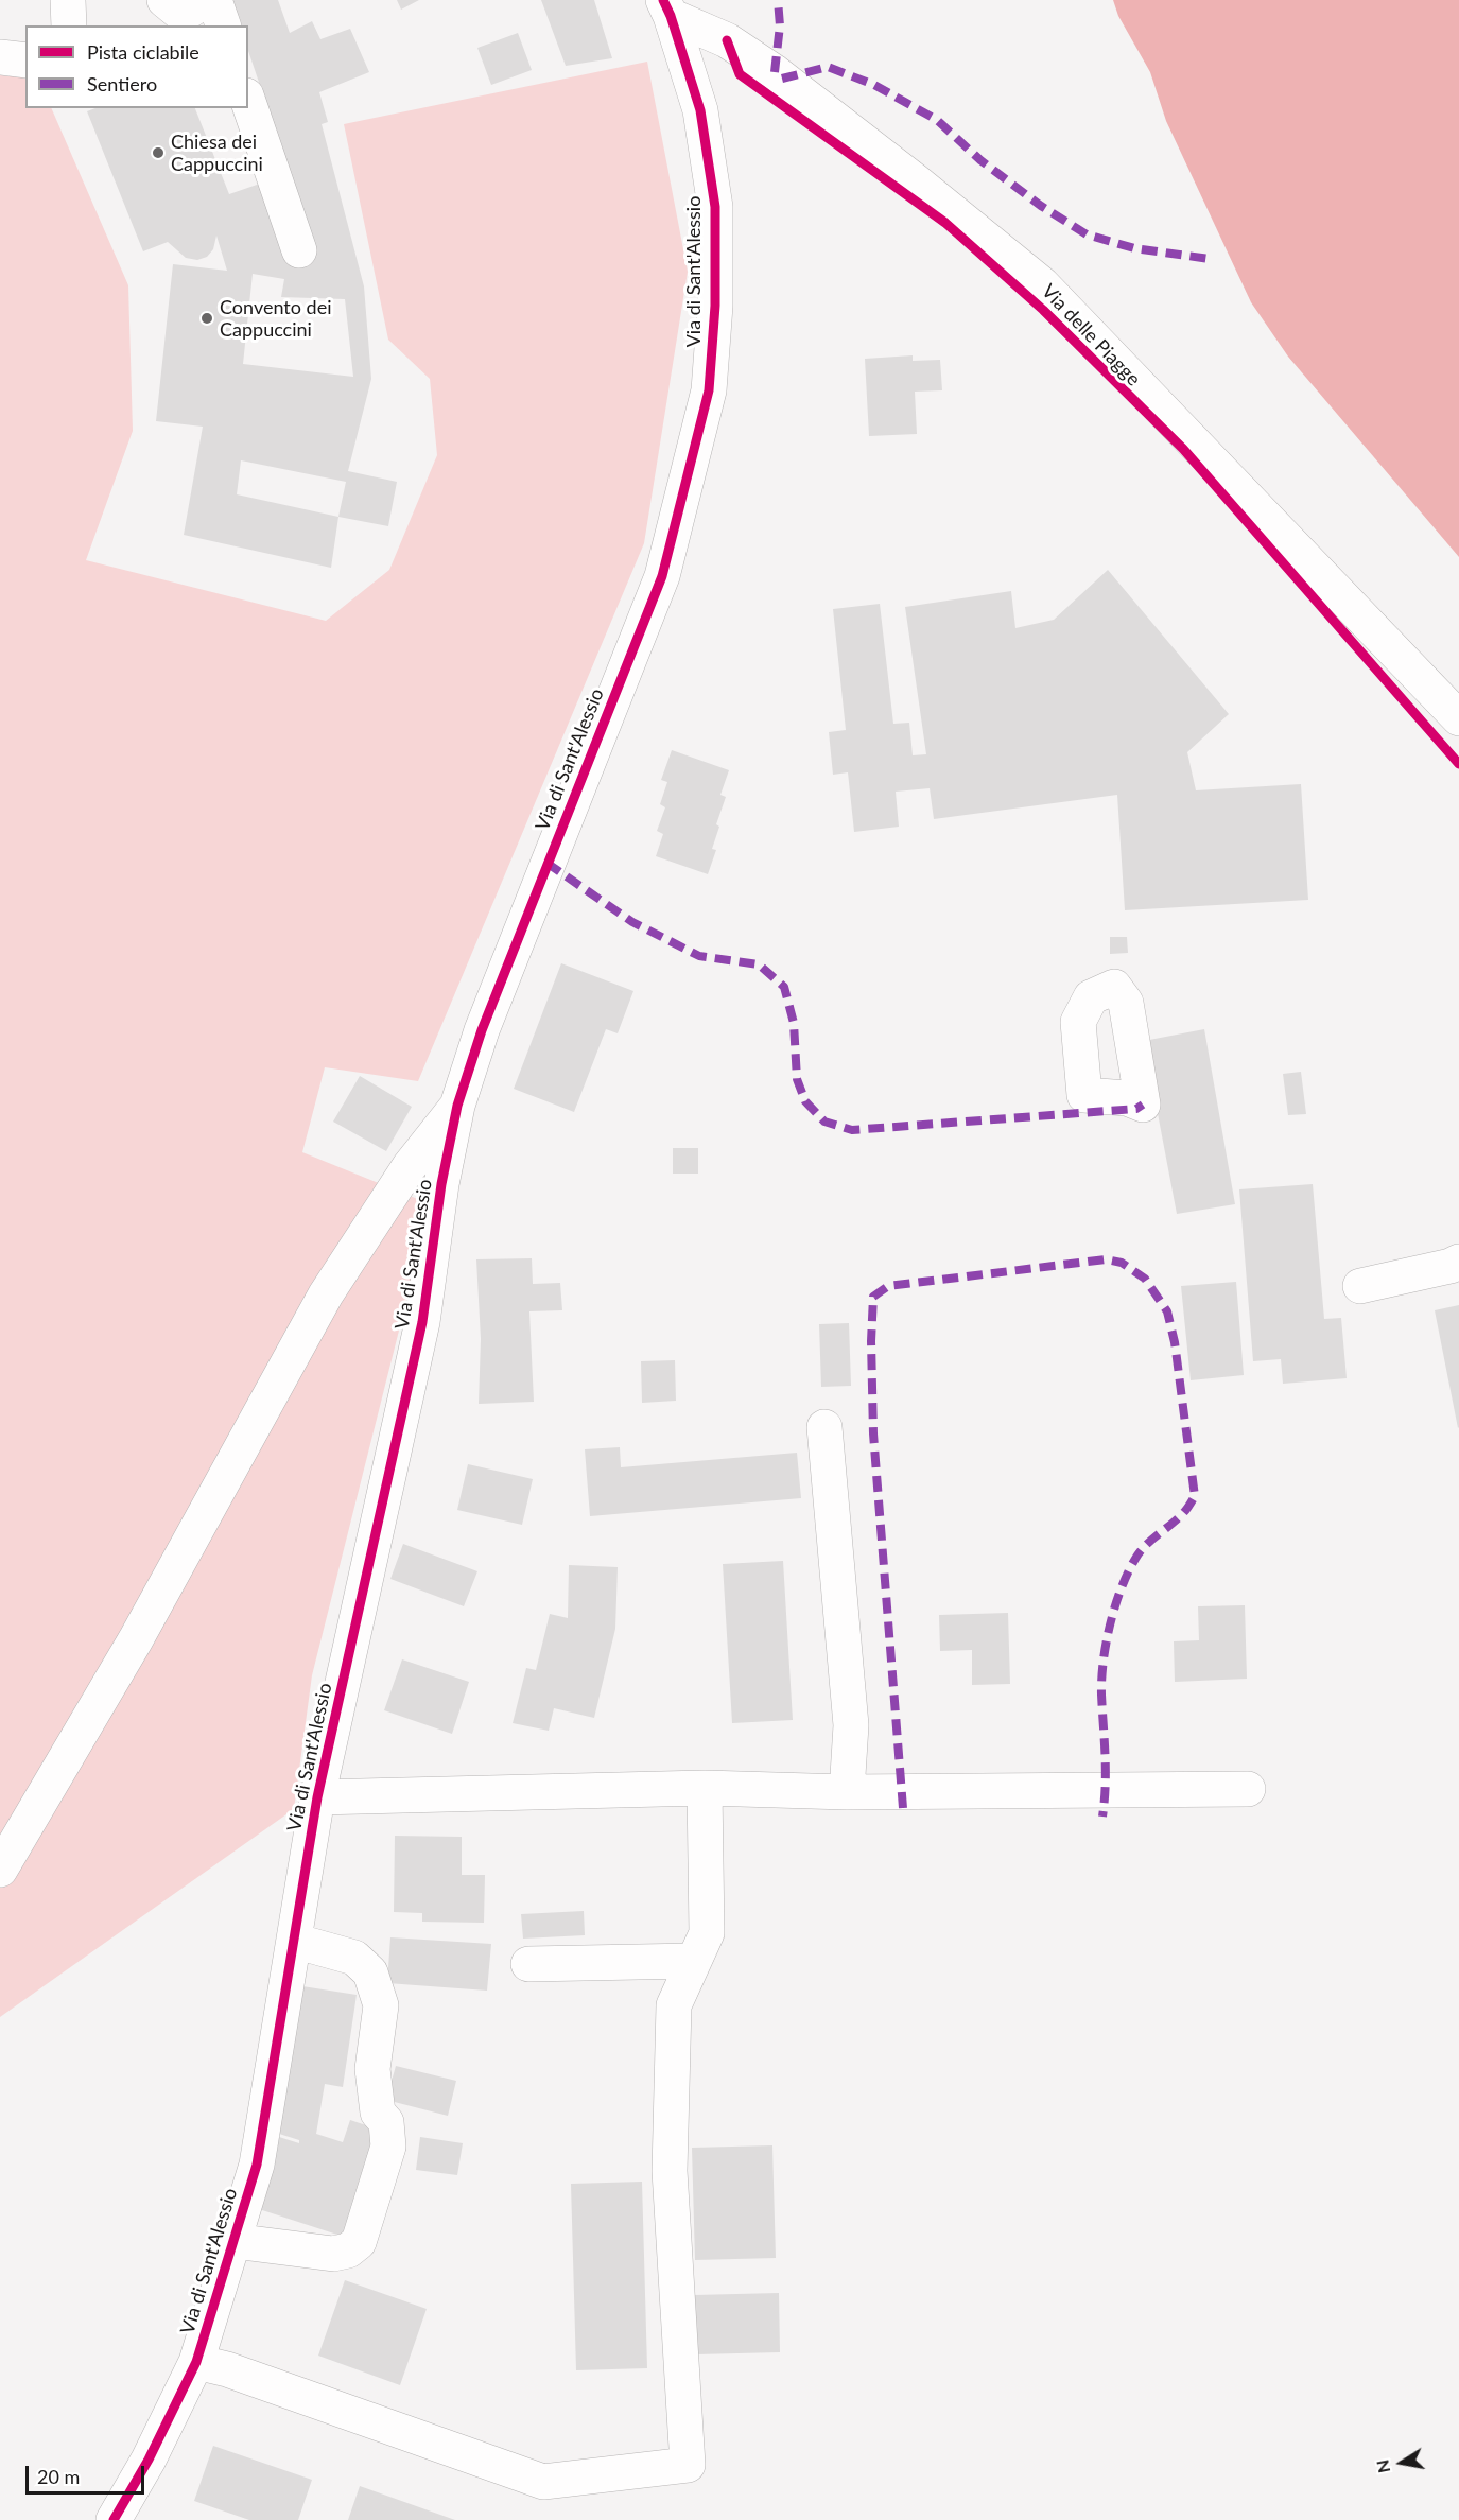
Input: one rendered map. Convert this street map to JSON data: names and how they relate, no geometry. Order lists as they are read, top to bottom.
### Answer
{
  "streets": {
    "street": ["Via di Sant'Alessio", "Via delle Piagge"]
  },
  "crossings": [
    ["Via di Sant'Alessio", "Via delle Piagge"]
  ],
  "places": ["Chiesa dei Cappuccini", "Convento dei Cappuccini"],
  "legend": ["Pista ciclabile", "Sentiero"],
  "scale_bar": "20 m",
  "north": "left"
}
